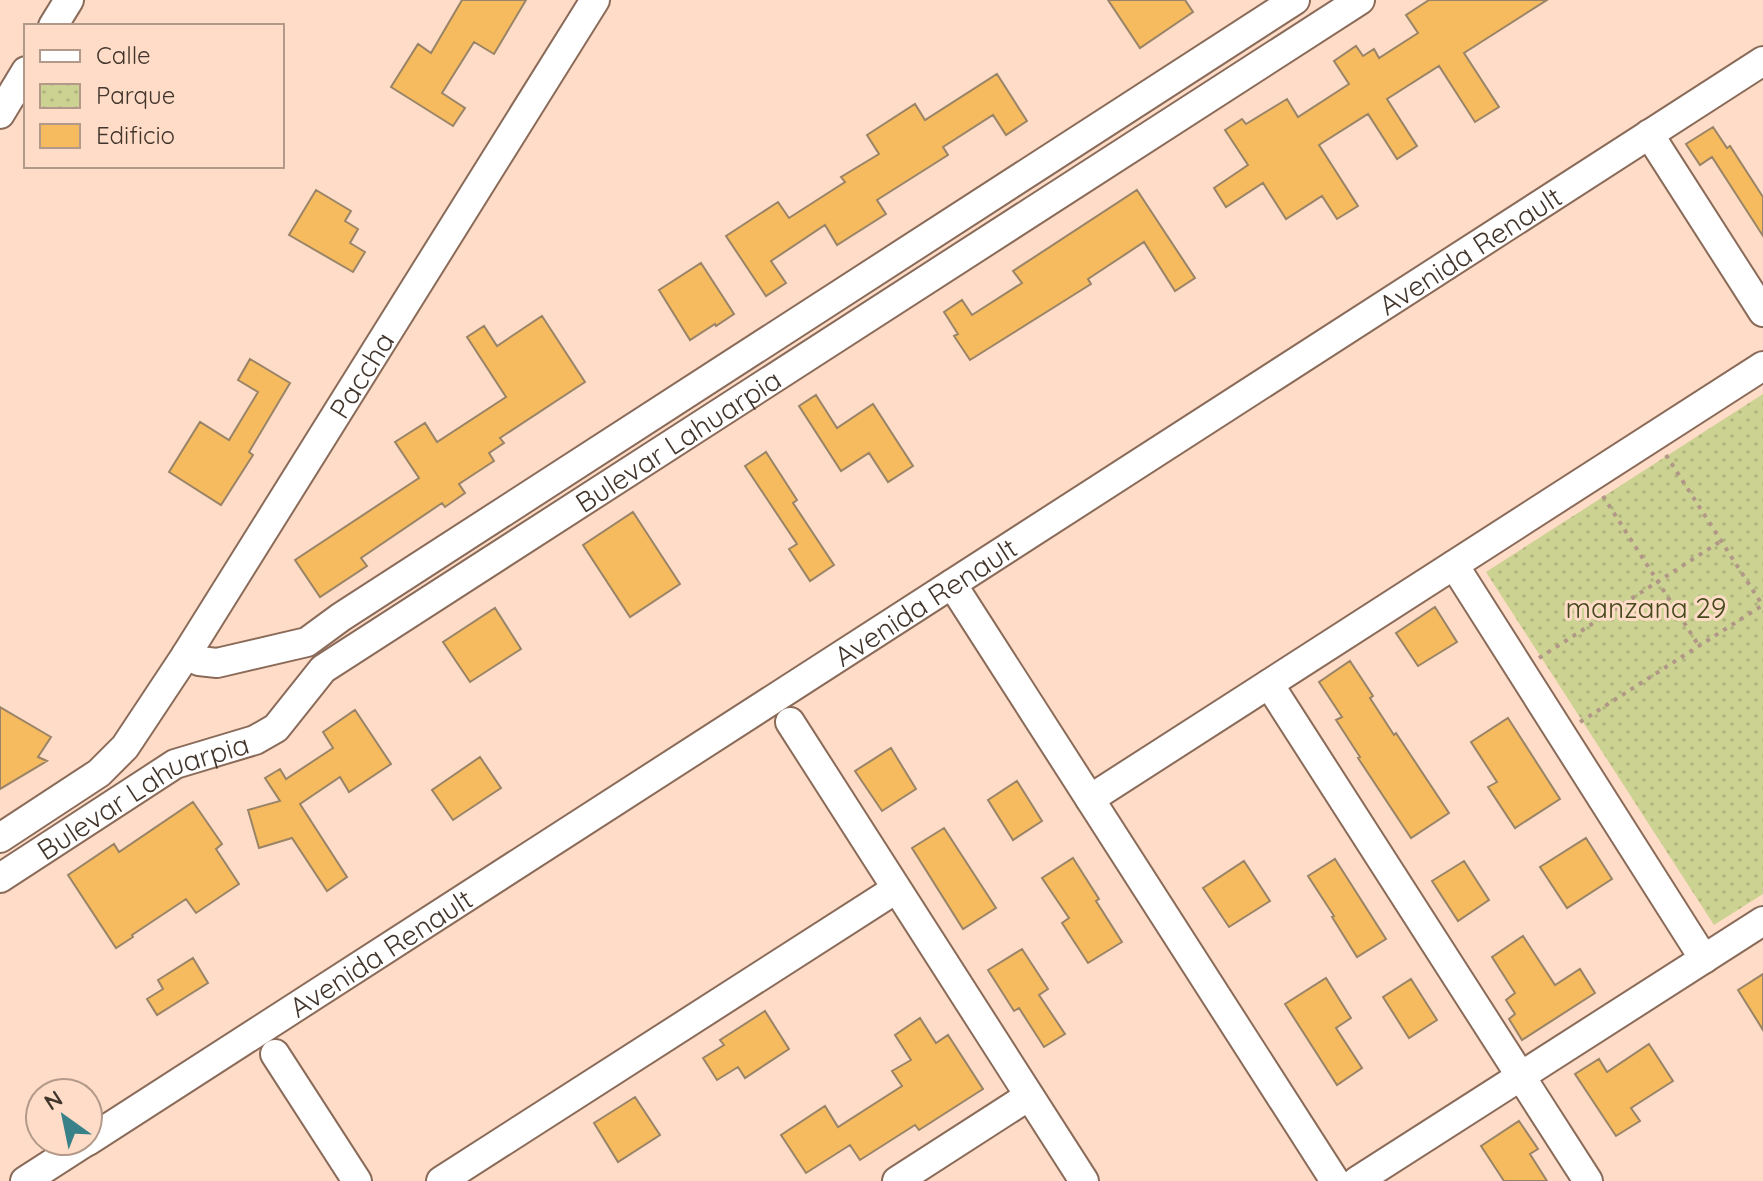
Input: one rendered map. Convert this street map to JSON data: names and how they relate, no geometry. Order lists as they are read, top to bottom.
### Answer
{
  "streets": {
    "street": ["Avenida Renault", "Paccha", "Bulevar Lahuarpia"]
  },
  "parks": ["manzana 29"],
  "legend": ["Calle", "Parque", "Edificio"],
  "north": "top left"
}
